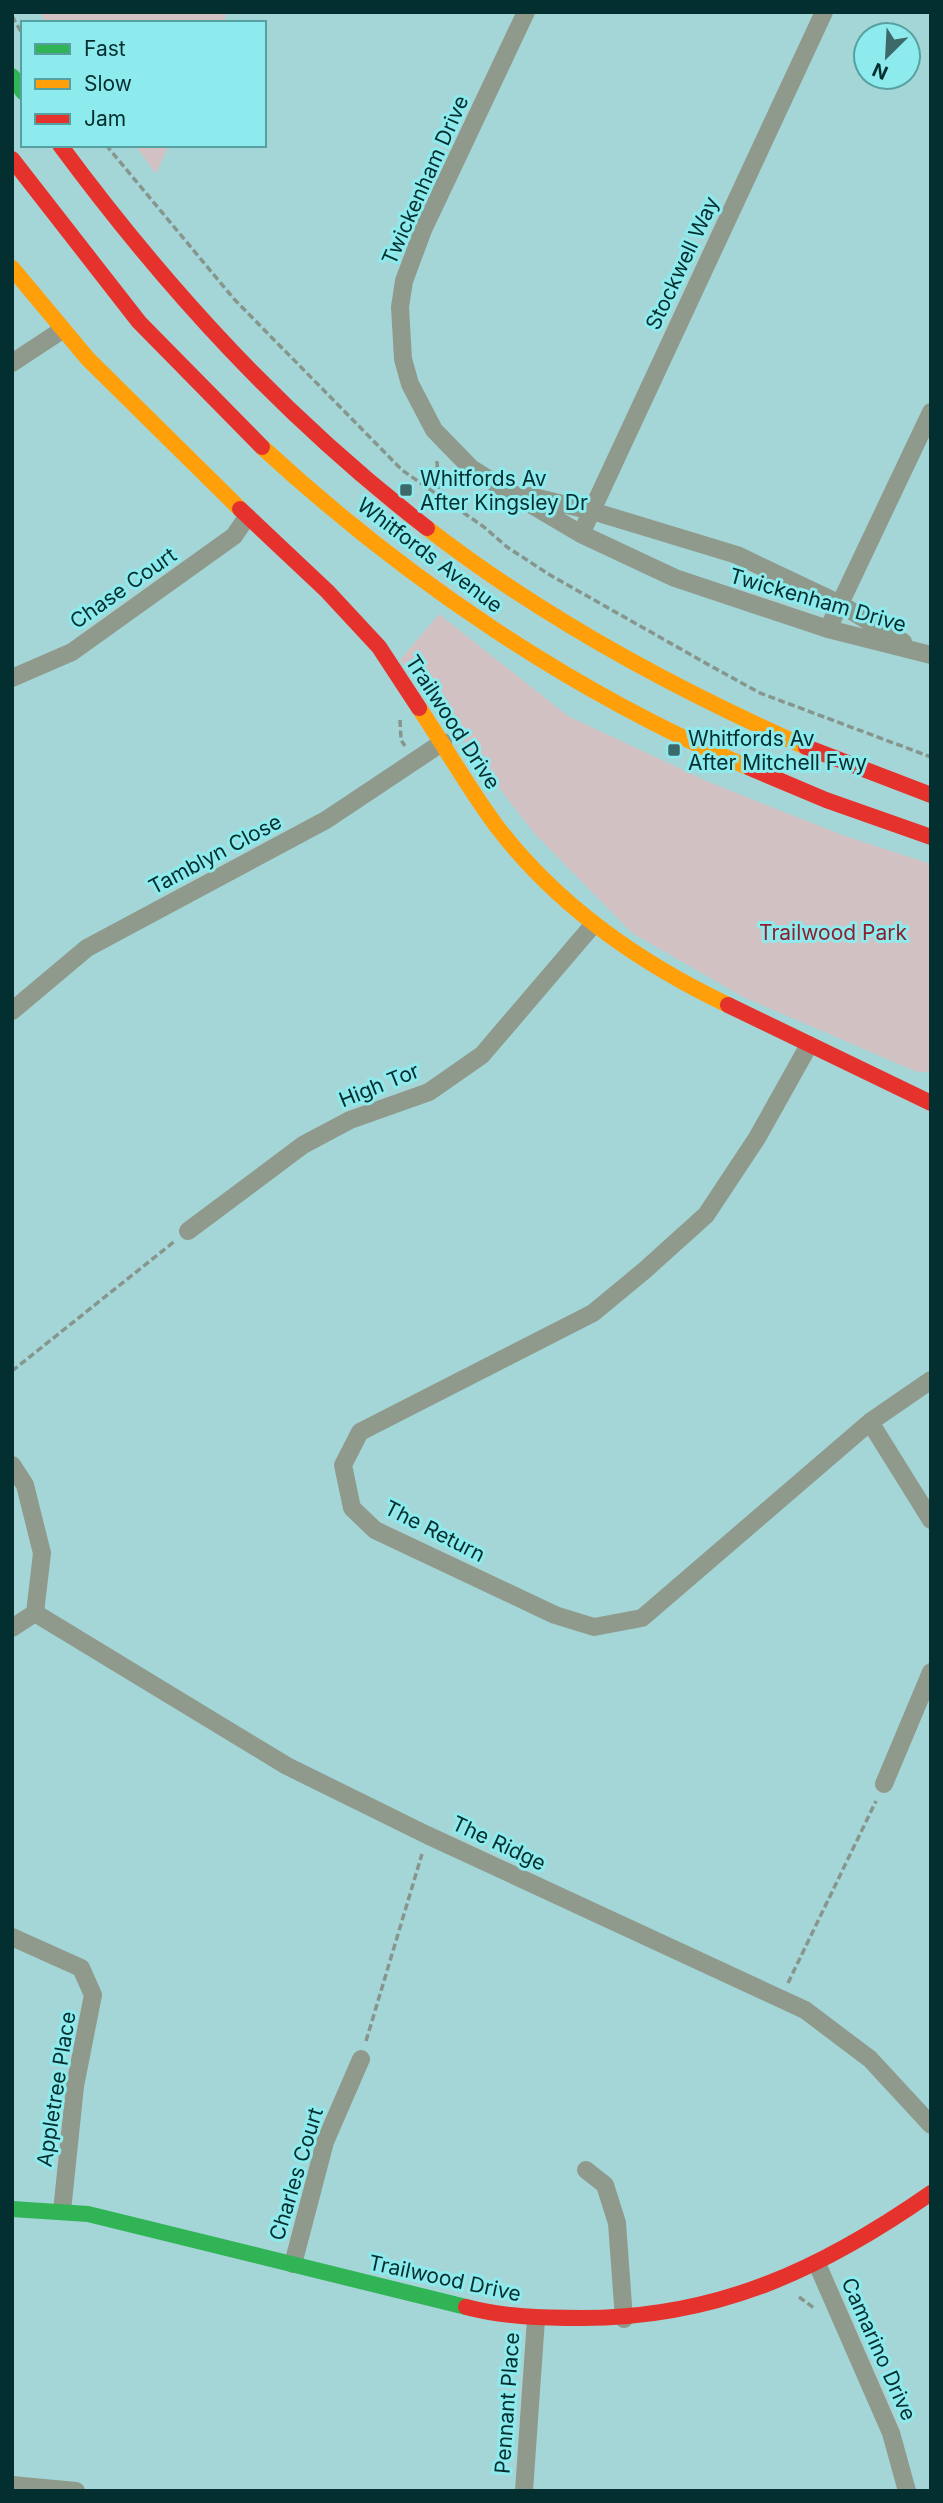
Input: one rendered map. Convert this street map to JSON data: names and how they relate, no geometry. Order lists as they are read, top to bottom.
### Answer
{
  "streets": {
    "main road": ["Whitfords Avenue", "Trailwood Drive"],
    "street": [
      "Twickenham Drive",
      "Stockwell Way",
      "Chase Court",
      "Tamblyn Close",
      "High Tor",
      "The Return",
      "The Ridge",
      "Appletree Place",
      "Charles Court",
      "Camarino Drive",
      "Pennant Place"
    ]
  },
  "crossings": [
    ["Twickenham Drive", "Stockwell Way"],
    ["Chase Court", "Trailwood Drive"],
    ["Trailwood Drive", "Tamblyn Close"],
    ["Trailwood Drive", "High Tor"],
    ["Trailwood Drive", "The Return"],
    ["Trailwood Drive", "Appletree Place"],
    ["Trailwood Drive", "Charles Court"],
    ["Trailwood Drive", "Camarino Drive"],
    ["Trailwood Drive", "Pennant Place"]
  ],
  "parks": ["Trailwood Park"],
  "places": {
    "transit": ["Whitfords Av After Kingsley Dr", "Whitfords Av After Mitchell Fwy"]
  },
  "legend": ["Fast", "Slow", "Jam"],
  "north": "bottom left"
}
